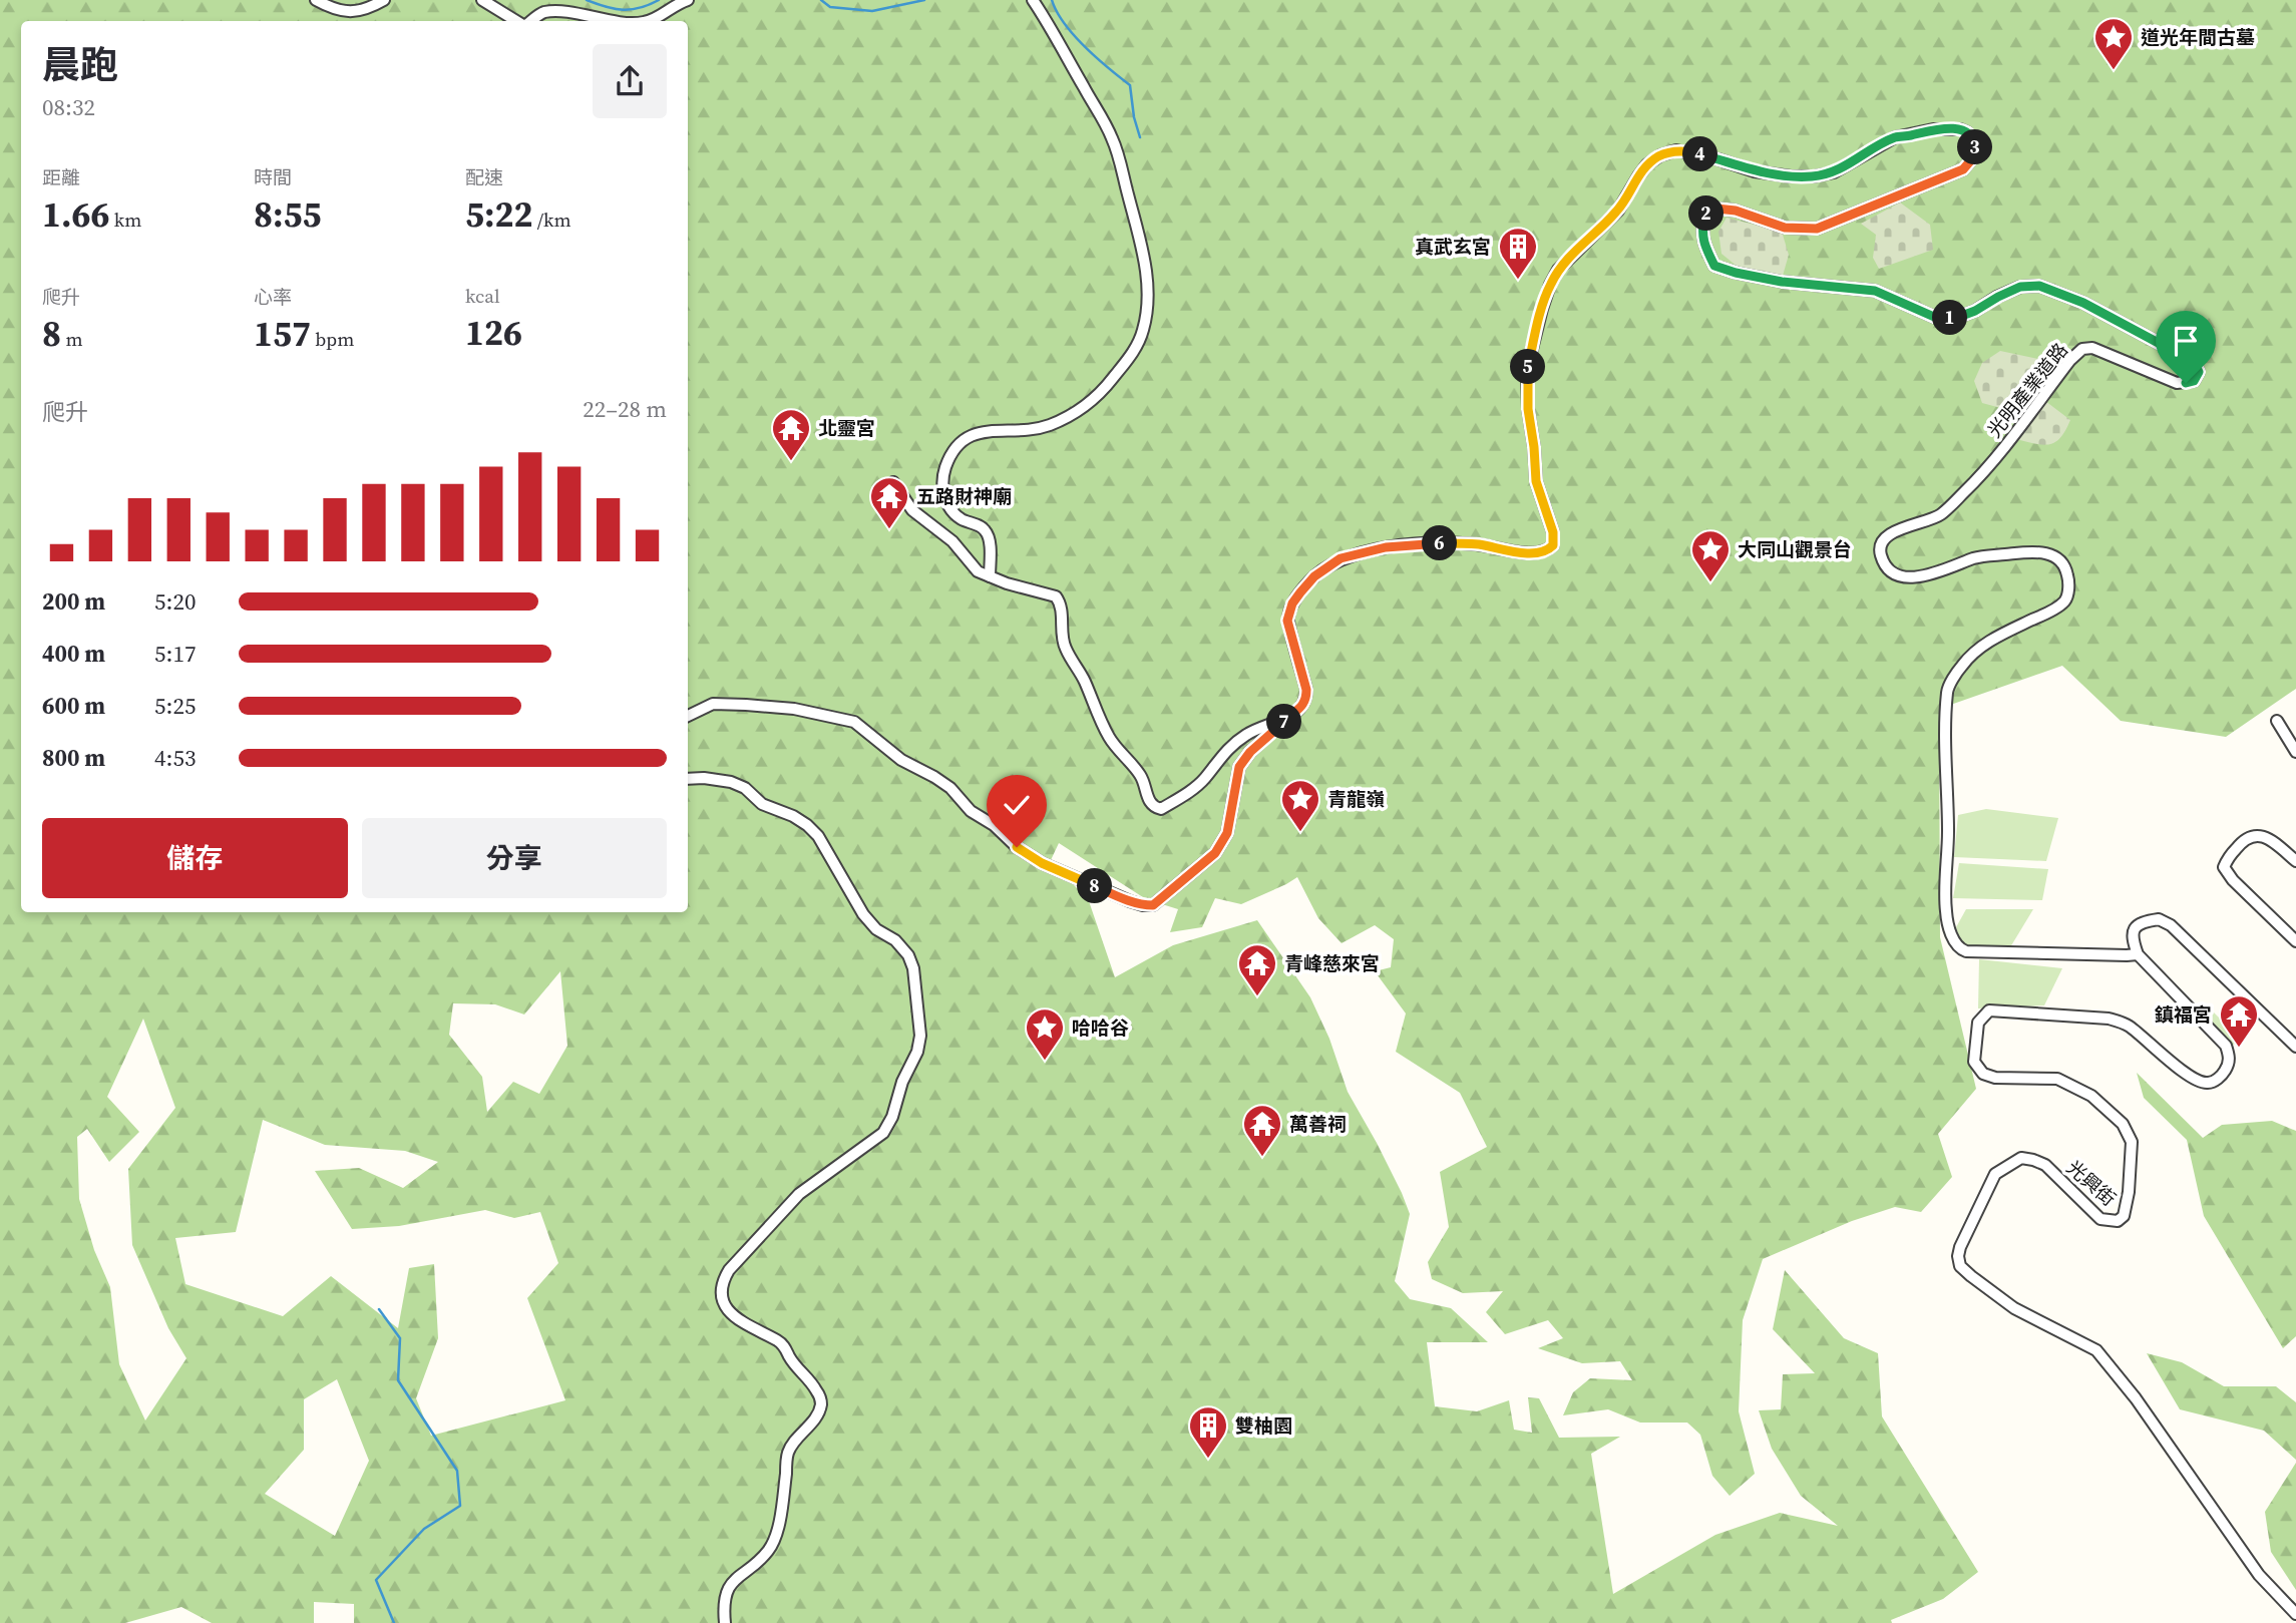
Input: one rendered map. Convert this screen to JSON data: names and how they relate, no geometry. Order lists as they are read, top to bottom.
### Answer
{
  "streets": {
    "street": ["光明產業道路", "光興街"]
  },
  "crossings": [
    ["光明產業道路", "光興街"]
  ],
  "places": {
    "place": [
      "道光年間古墓",
      "大同山觀景台",
      "青龍嶺",
      "哈哈谷"
    ],
    "building": ["真武玄宮", "雙柚園"],
    "temple": [
      "北靈宮",
      "五路財神廟",
      "青峰慈來宮",
      "鎮福宮",
      "萬善祠"
    ]
  },
  "page": {
    "heading": ["晨跑", "08:32"],
    "pins": [
      "3",
      "4",
      "2",
      "1",
      "5",
      "6",
      "7",
      "8"
    ],
    "stats": [
      ["距離", "1.66 km"],
      ["時間", "8:55"],
      ["配速", "5:22 /km"],
      ["爬升", "8 m"],
      ["心率", "157 bpm"],
      ["kcal", "126"]
    ],
    "chart": ["爬升", "22–28 m"],
    "list": [
      {
        "name": "200 m",
        "note": "5:20"
      },
      {
        "name": "400 m",
        "note": "5:17"
      },
      {
        "name": "600 m",
        "note": "5:25"
      },
      {
        "name": "800 m",
        "note": "4:53"
      }
    ],
    "buttons": ["儲存", "分享"]
  }
}
